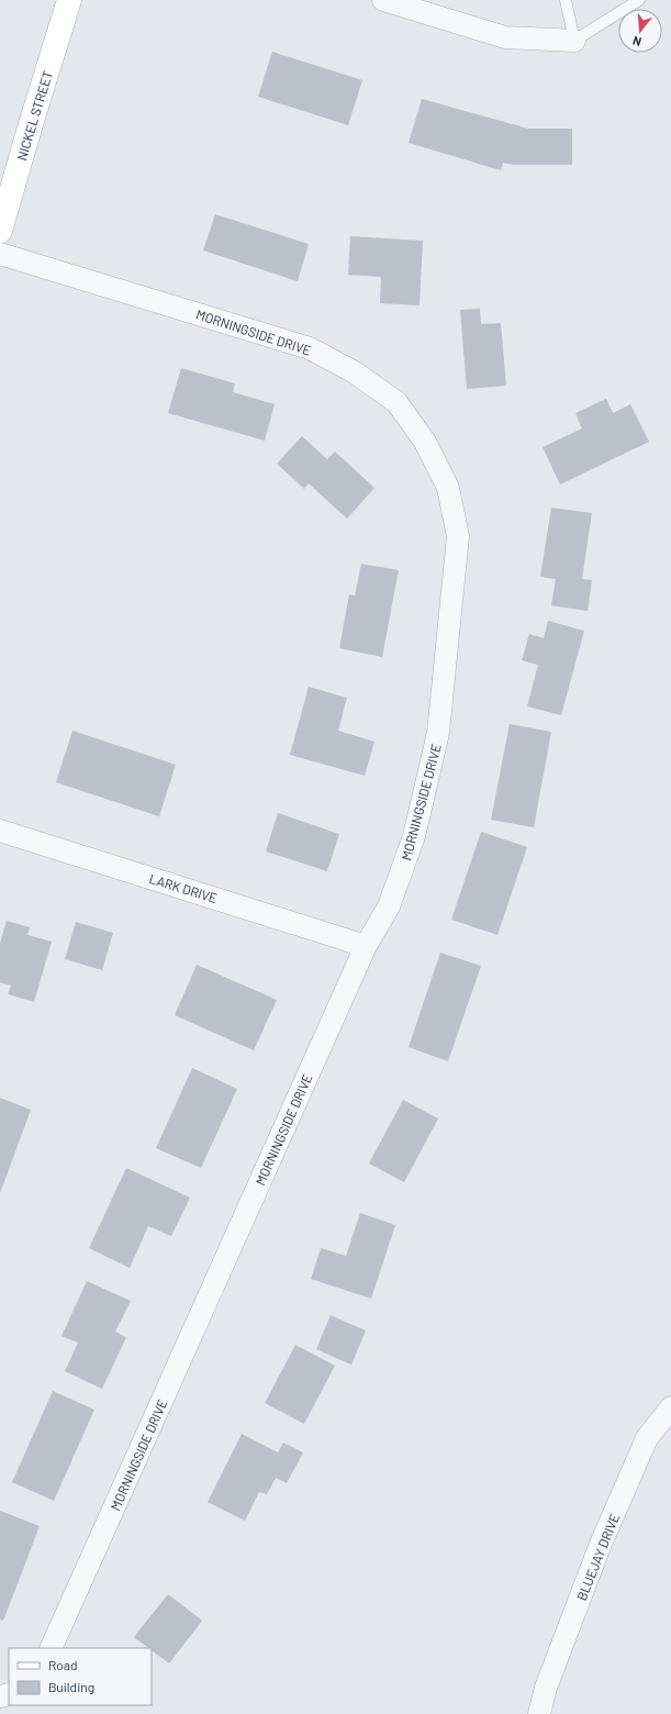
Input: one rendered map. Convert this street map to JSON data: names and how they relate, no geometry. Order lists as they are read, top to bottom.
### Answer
{
  "streets": {
    "street": [
      "NICKEL STREET",
      "MORNINGSIDE DRIVE",
      "LARK DRIVE",
      "BLUEJAY DRIVE"
    ]
  },
  "crossings": [
    ["MORNINGSIDE DRIVE", "LARK DRIVE"]
  ],
  "legend": ["Road", "Building"],
  "north": "bottom"
}
